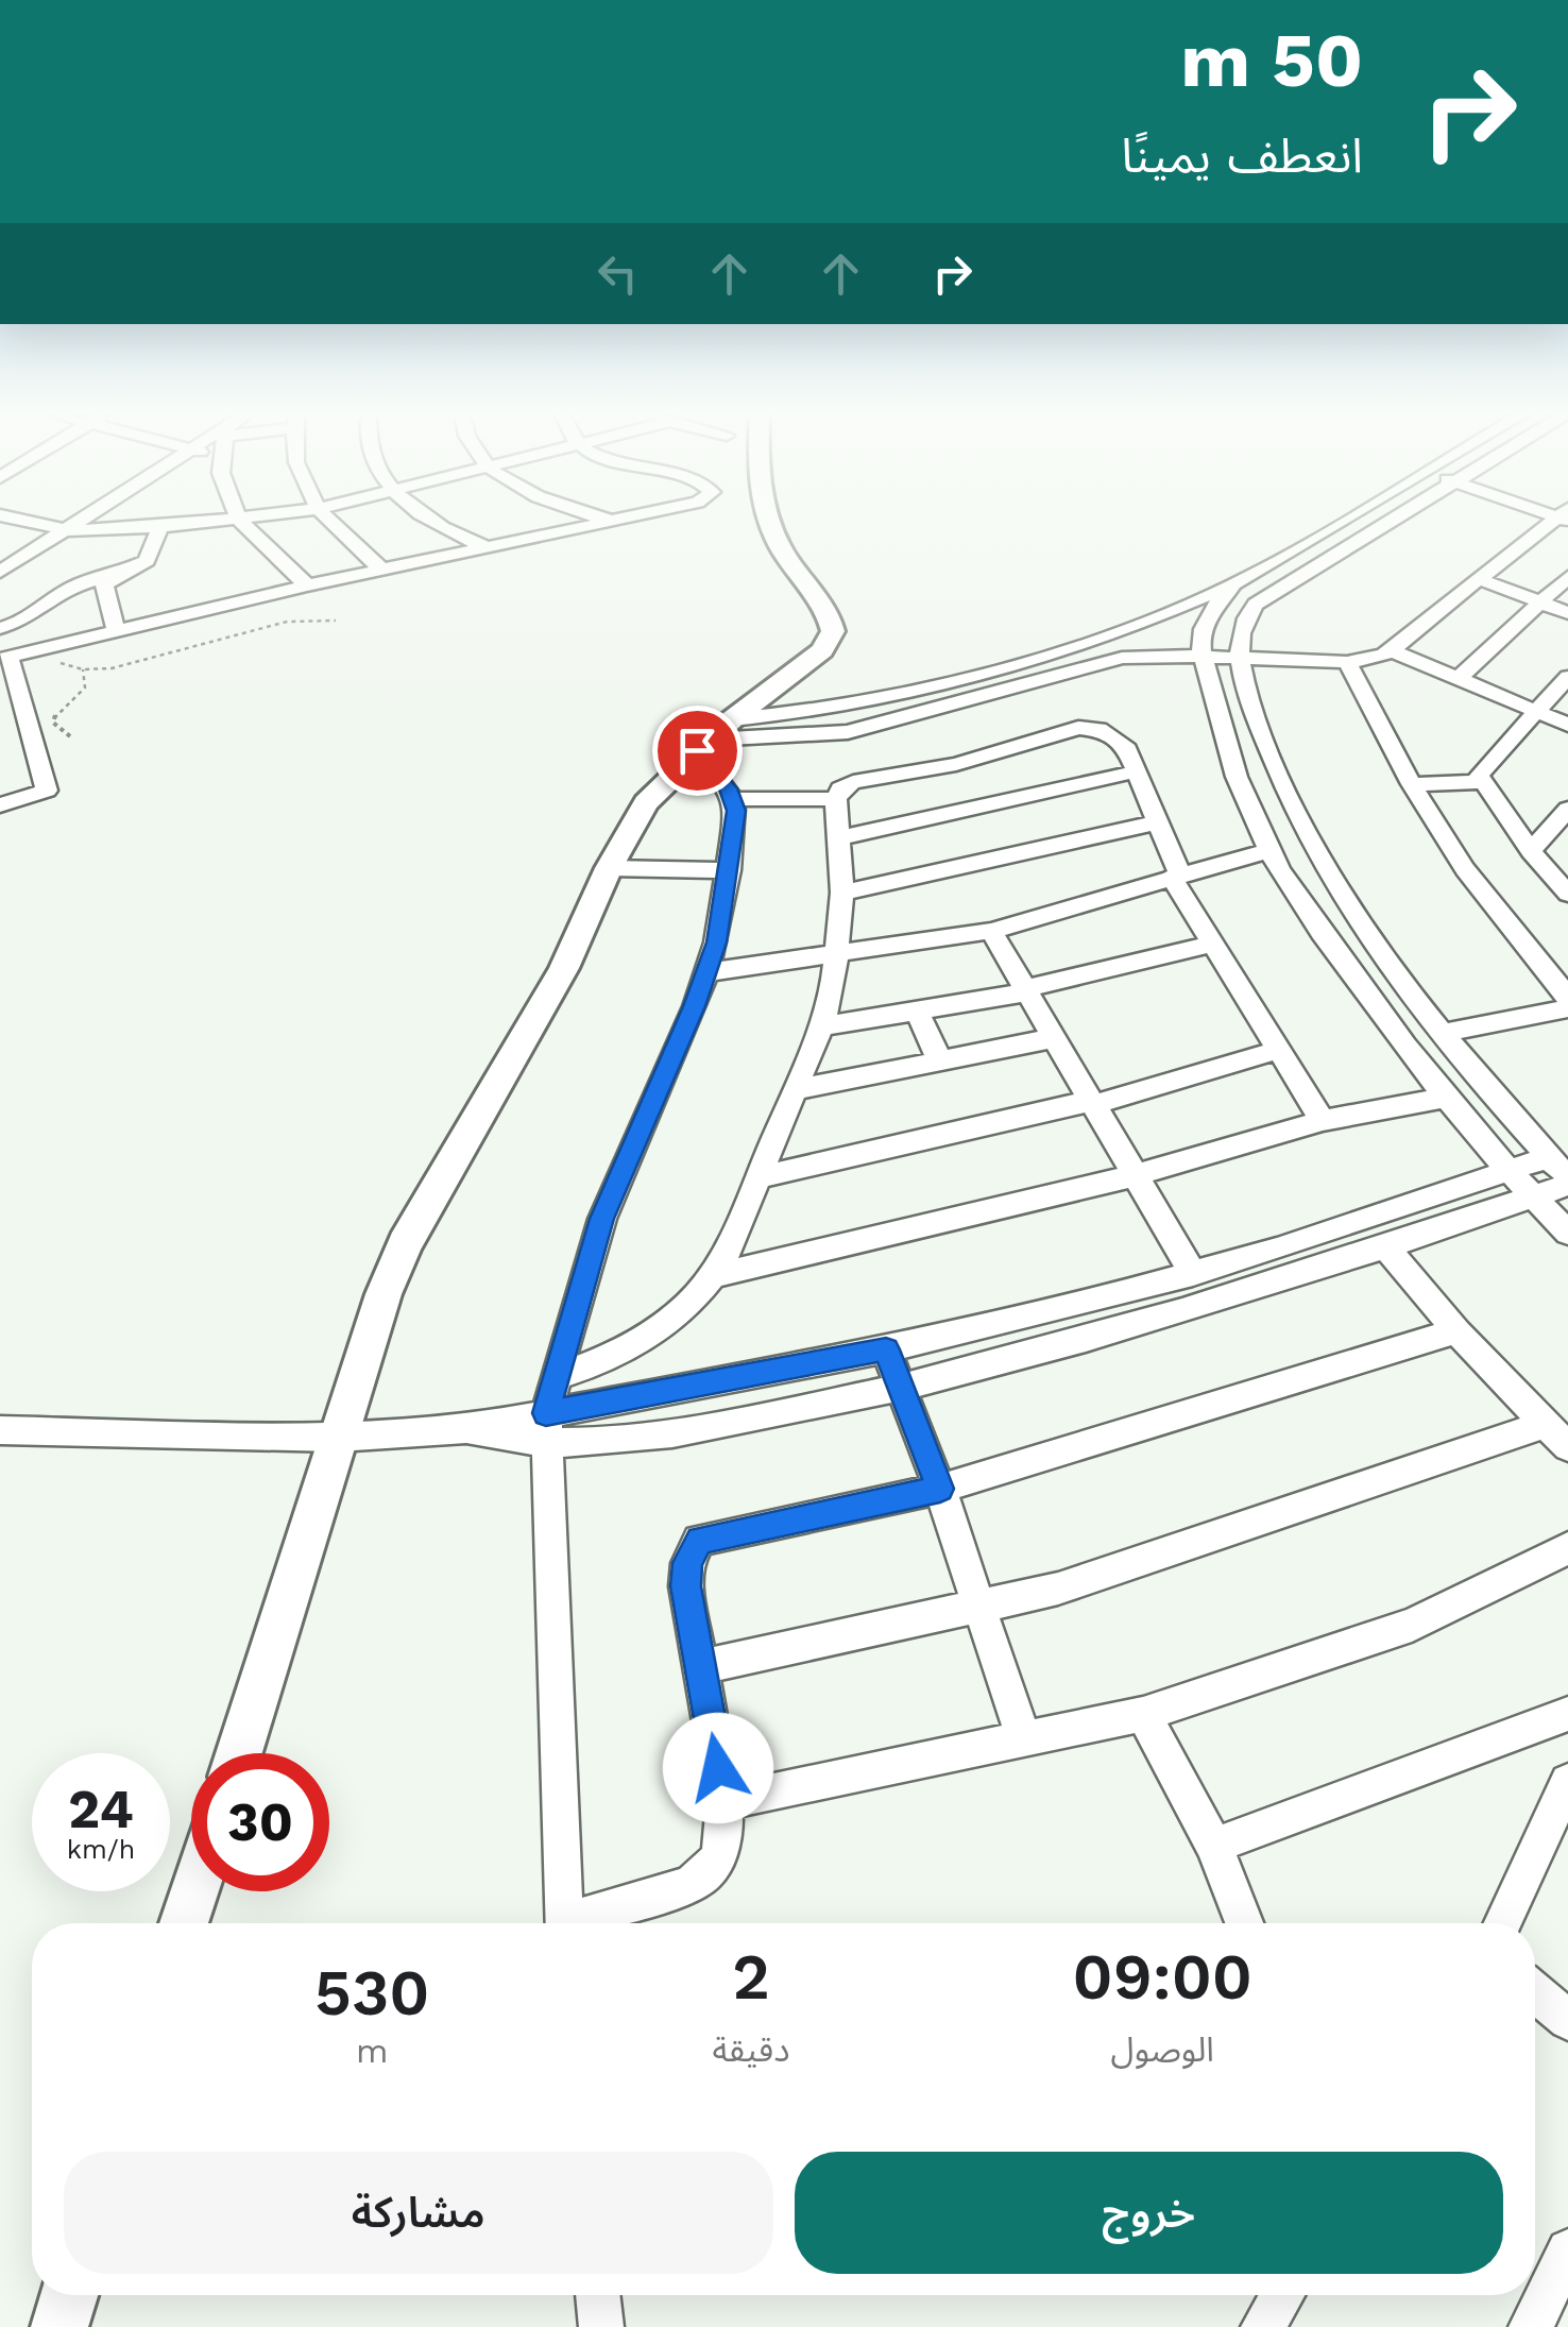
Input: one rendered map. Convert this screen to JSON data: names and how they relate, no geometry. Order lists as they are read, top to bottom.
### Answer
{
  "page": {
    "turn": ["50 m", "انعطف يمينًا"],
    "speed": "24 km/h",
    "limit": "30",
    "eta": [
      "09:00",
      "الوصول",
      "2",
      "دقيقة",
      "530",
      "m"
    ],
    "buttons": ["خروج", "مشاركة"]
  }
}
